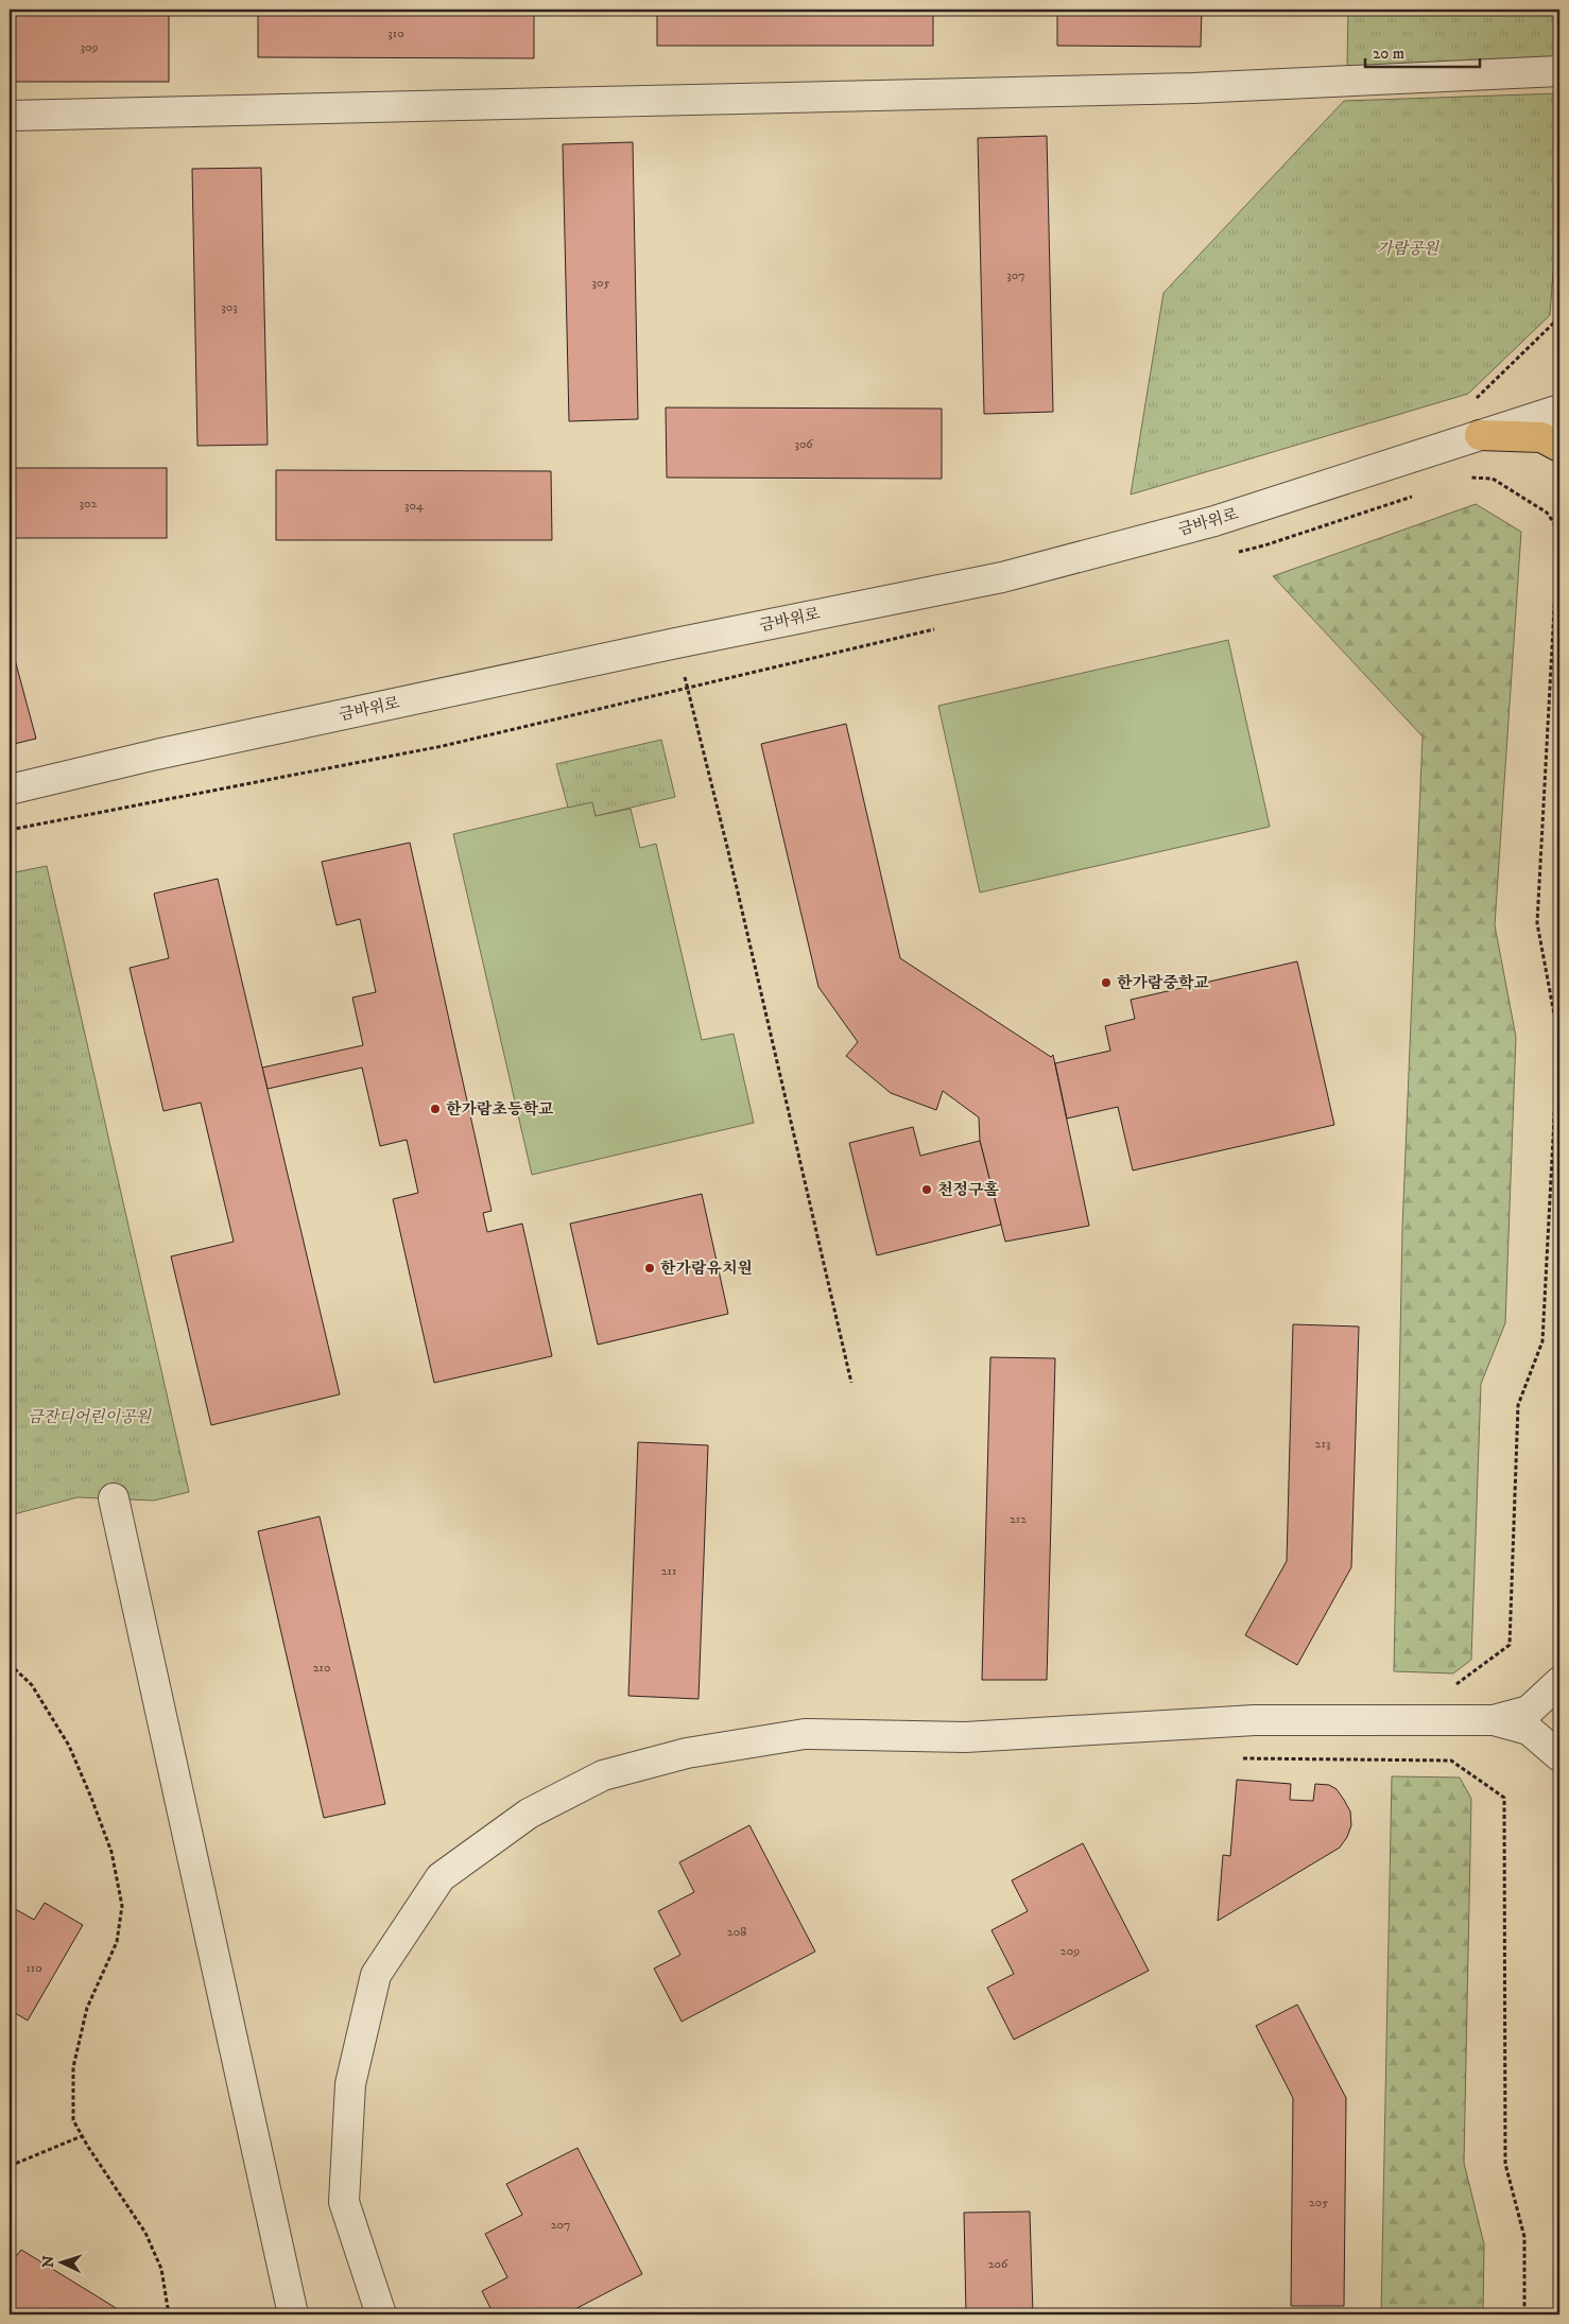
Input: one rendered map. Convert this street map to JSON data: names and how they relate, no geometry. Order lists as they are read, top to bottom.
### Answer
{
  "streets": {
    "street": ["금바위로"]
  },
  "parks": ["가람공원", "금잔디어린이공원"],
  "places": [
    "한가람중학교",
    "한가람초등학교",
    "천정구홀",
    "한가람유치원"
  ],
  "house_numbers": [
    "310",
    "309",
    "307",
    "305",
    "303",
    "306",
    "302",
    "304",
    "213",
    "212",
    "211",
    "210",
    "208",
    "209",
    "110",
    "205",
    "207",
    "206"
  ],
  "scale_bar": "20 m",
  "north": "left"
}
